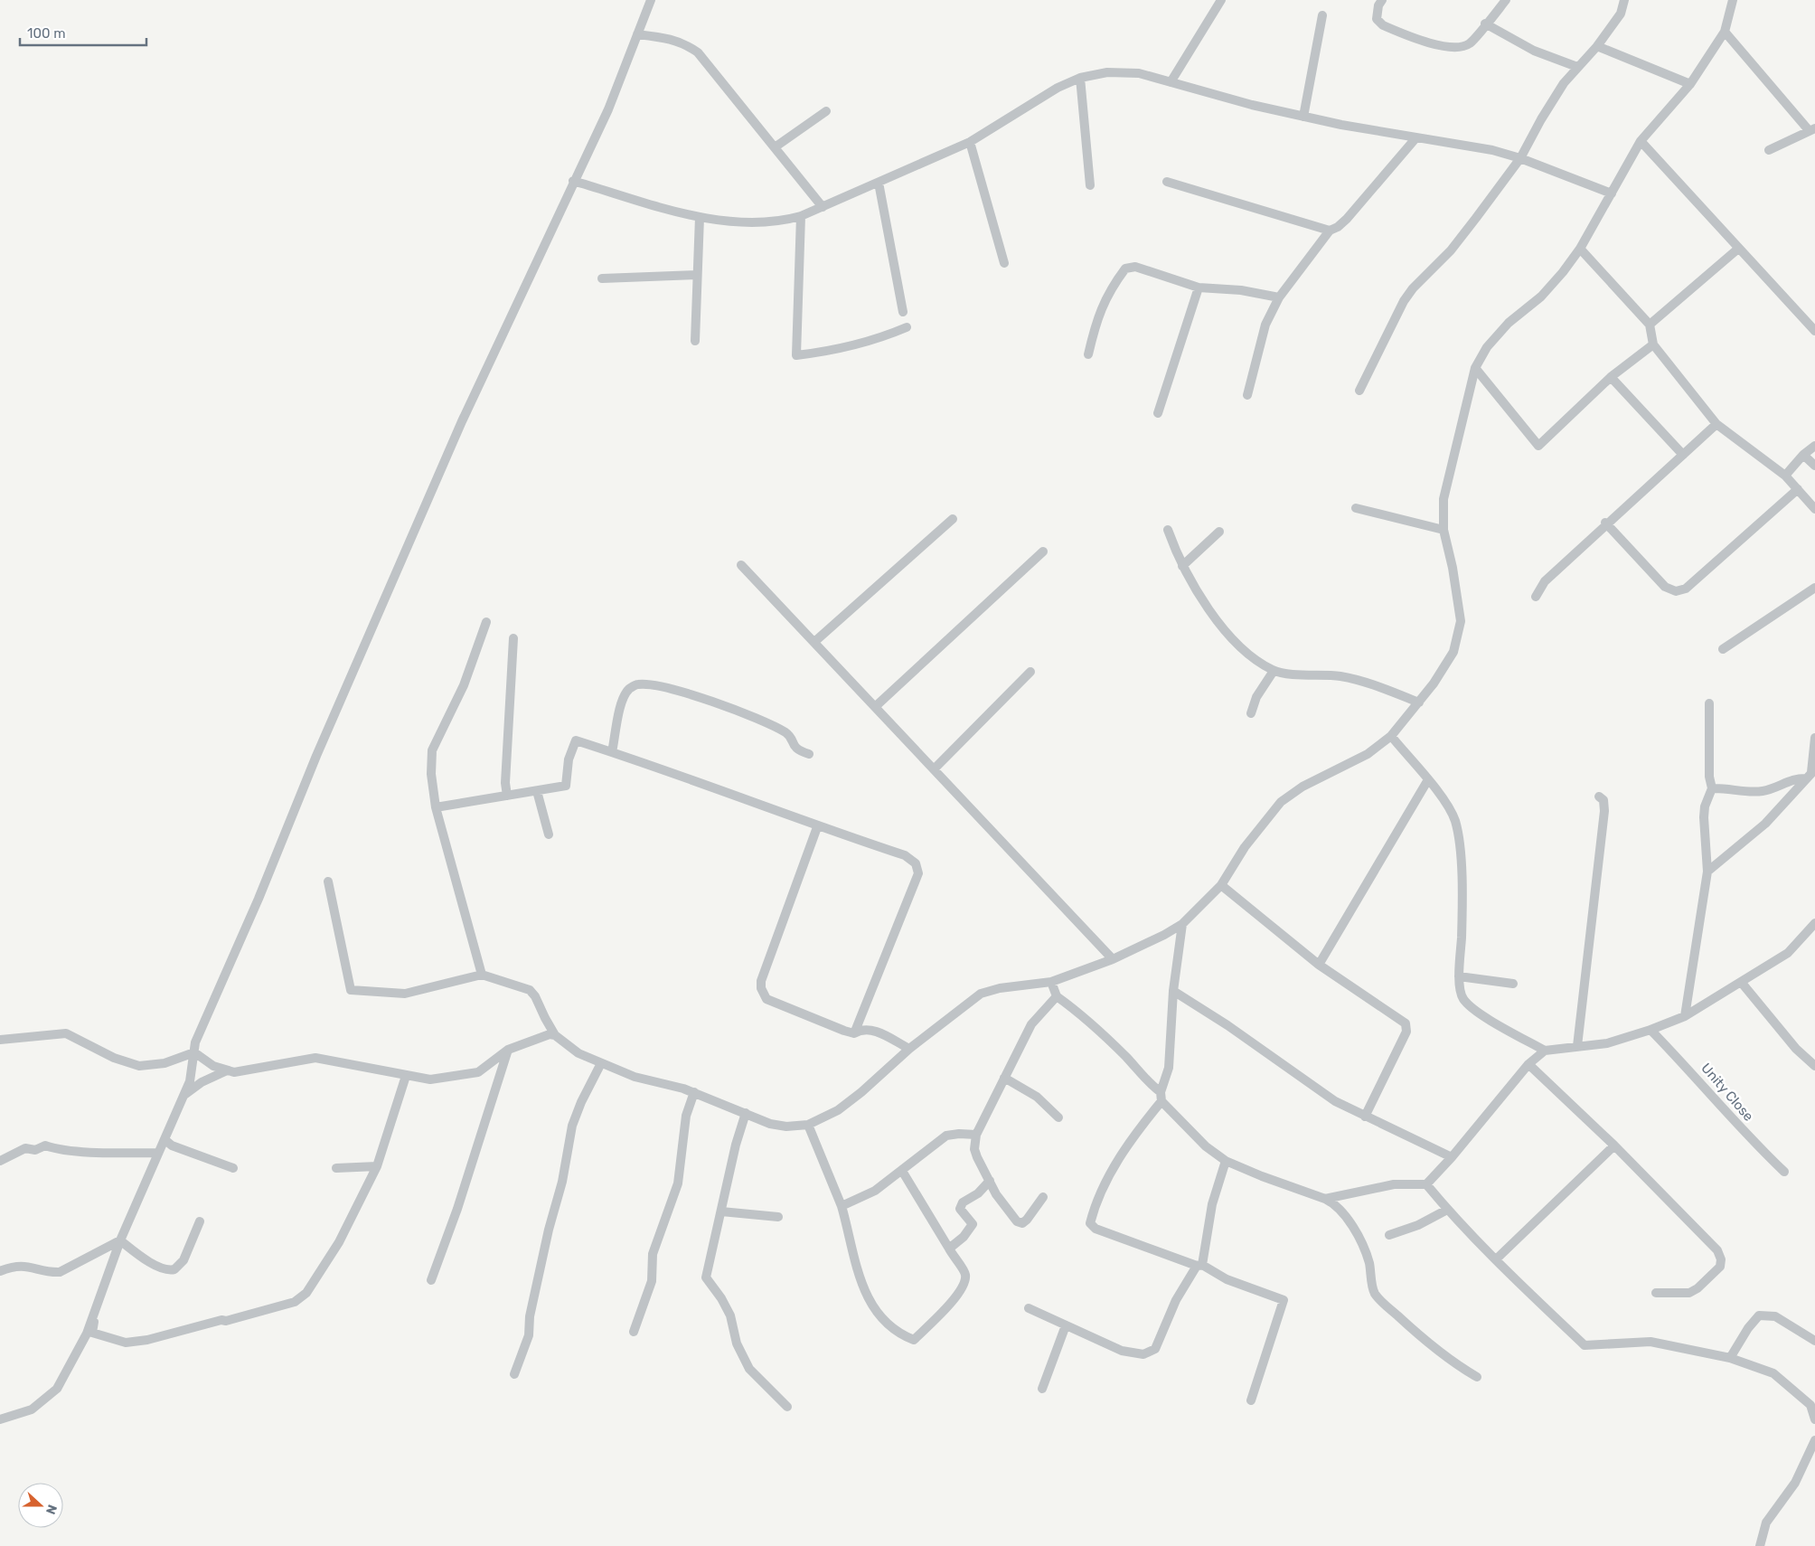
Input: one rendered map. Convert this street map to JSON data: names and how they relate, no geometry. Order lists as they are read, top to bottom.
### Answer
{
  "streets": {
    "street": ["Unity Close"]
  },
  "scale_bar": "100 m",
  "north": "right"
}
